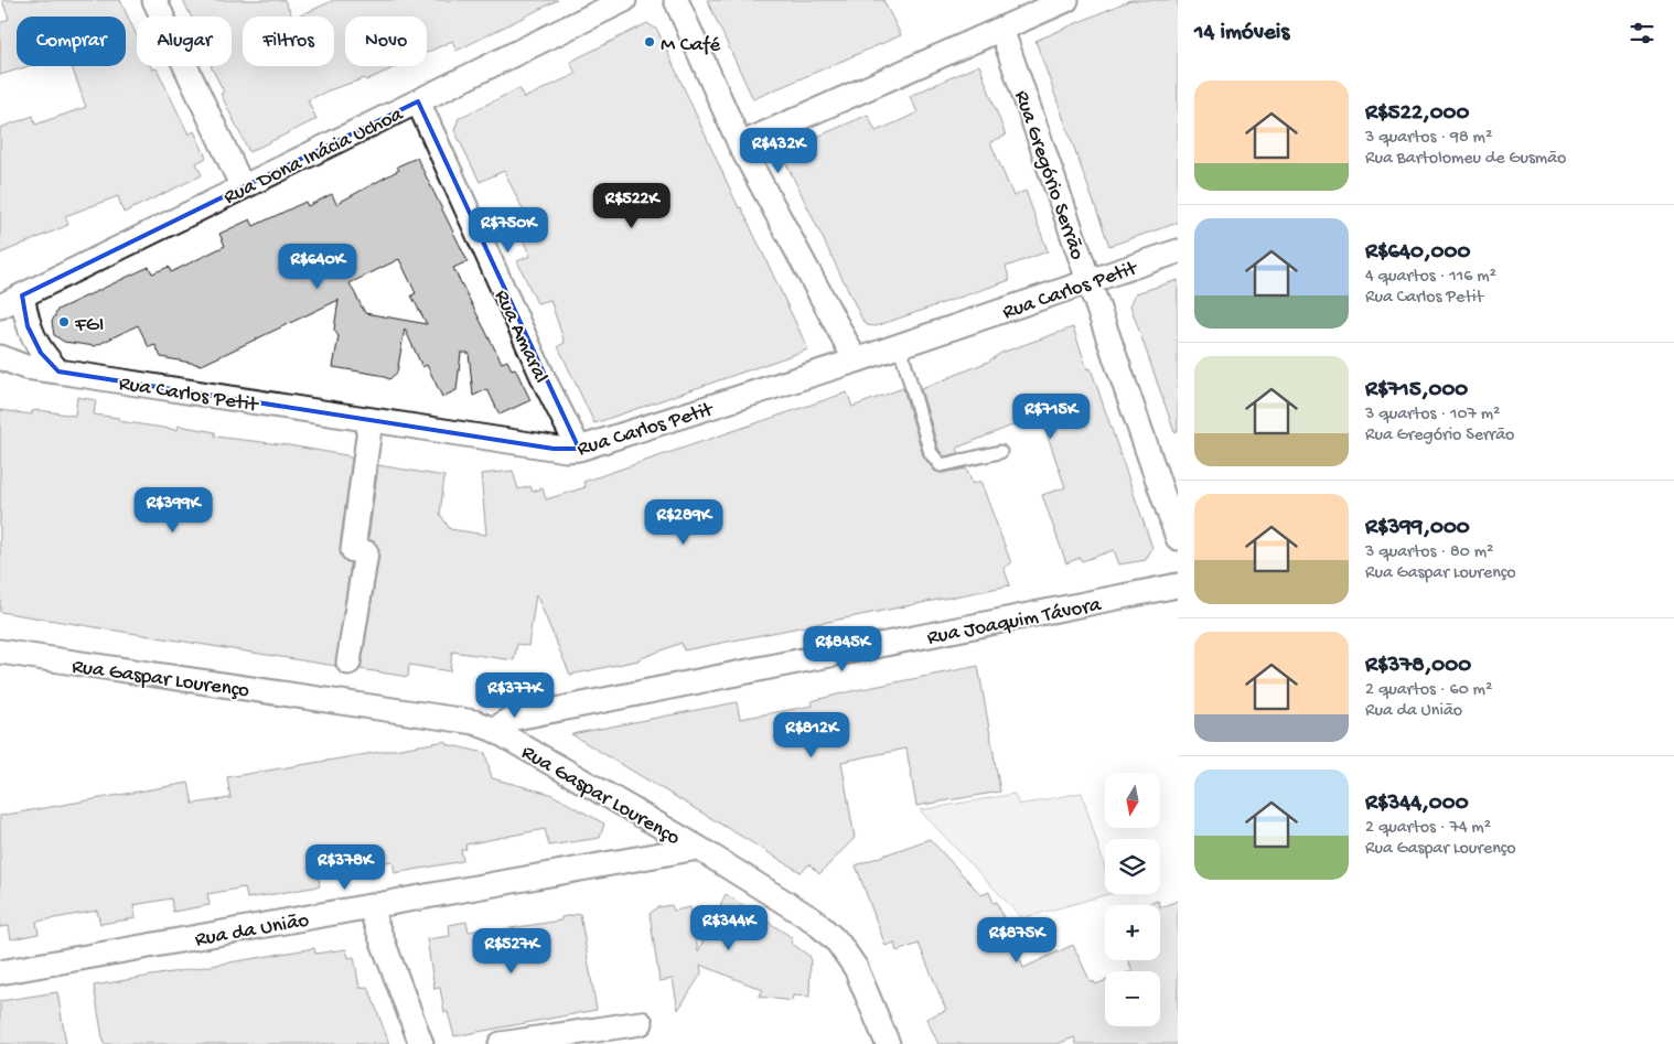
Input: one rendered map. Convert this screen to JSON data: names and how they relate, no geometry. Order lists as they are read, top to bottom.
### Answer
{
  "streets": {
    "street": [
      "Rua Dona Inácia Uchoa",
      "Rua Gregório Serrão",
      "Rua Carlos Petit",
      "Rua Amaral",
      "Rua Joaquim Távora",
      "Rua Gaspar Lourenço",
      "Rua da União"
    ]
  },
  "crossings": [
    ["Rua Dona Inácia Uchoa", "Rua Amaral"],
    ["Rua Gregório Serrão", "Rua Carlos Petit"],
    ["Rua Carlos Petit", "Rua Amaral"],
    ["Rua Joaquim Távora", "Rua Gaspar Lourenço"],
    ["Rua Gaspar Lourenço", "Rua da União"]
  ],
  "places": ["M Café", "FGI"],
  "north": "bottom",
  "page": {
    "heading": "14 imóveis",
    "chip": [
      "Comprar",
      "Alugar",
      "Filtros",
      "Novo"
    ],
    "list": [
      {
        "name": "R$522,000",
        "note": "3 quartos · 98 m² · Rua Bartolomeu de Gusmão"
      },
      {
        "name": "R$640,000",
        "note": "4 quartos · 116 m² · Rua Carlos Petit"
      },
      {
        "name": "R$715,000",
        "note": "3 quartos · 107 m² · Rua Gregório Serrão"
      },
      {
        "name": "R$399,000",
        "note": "3 quartos · 80 m² · Rua Gaspar Lourenço"
      },
      {
        "name": "R$378,000",
        "note": "2 quartos · 60 m² · Rua da União"
      },
      {
        "name": "R$344,000",
        "note": "2 quartos · 74 m² · Rua Gaspar Lourenço"
      }
    ],
    "price": [
      "R$432K",
      "R$522K",
      "R$750K",
      "R$640K",
      "R$715K",
      "R$399K",
      "R$289K",
      "R$845K",
      "R$377K",
      "R$812K",
      "R$378K",
      "R$344K",
      "R$875K",
      "R$527K"
    ],
    "map_buttons": ["+", "−"]
  }
}
